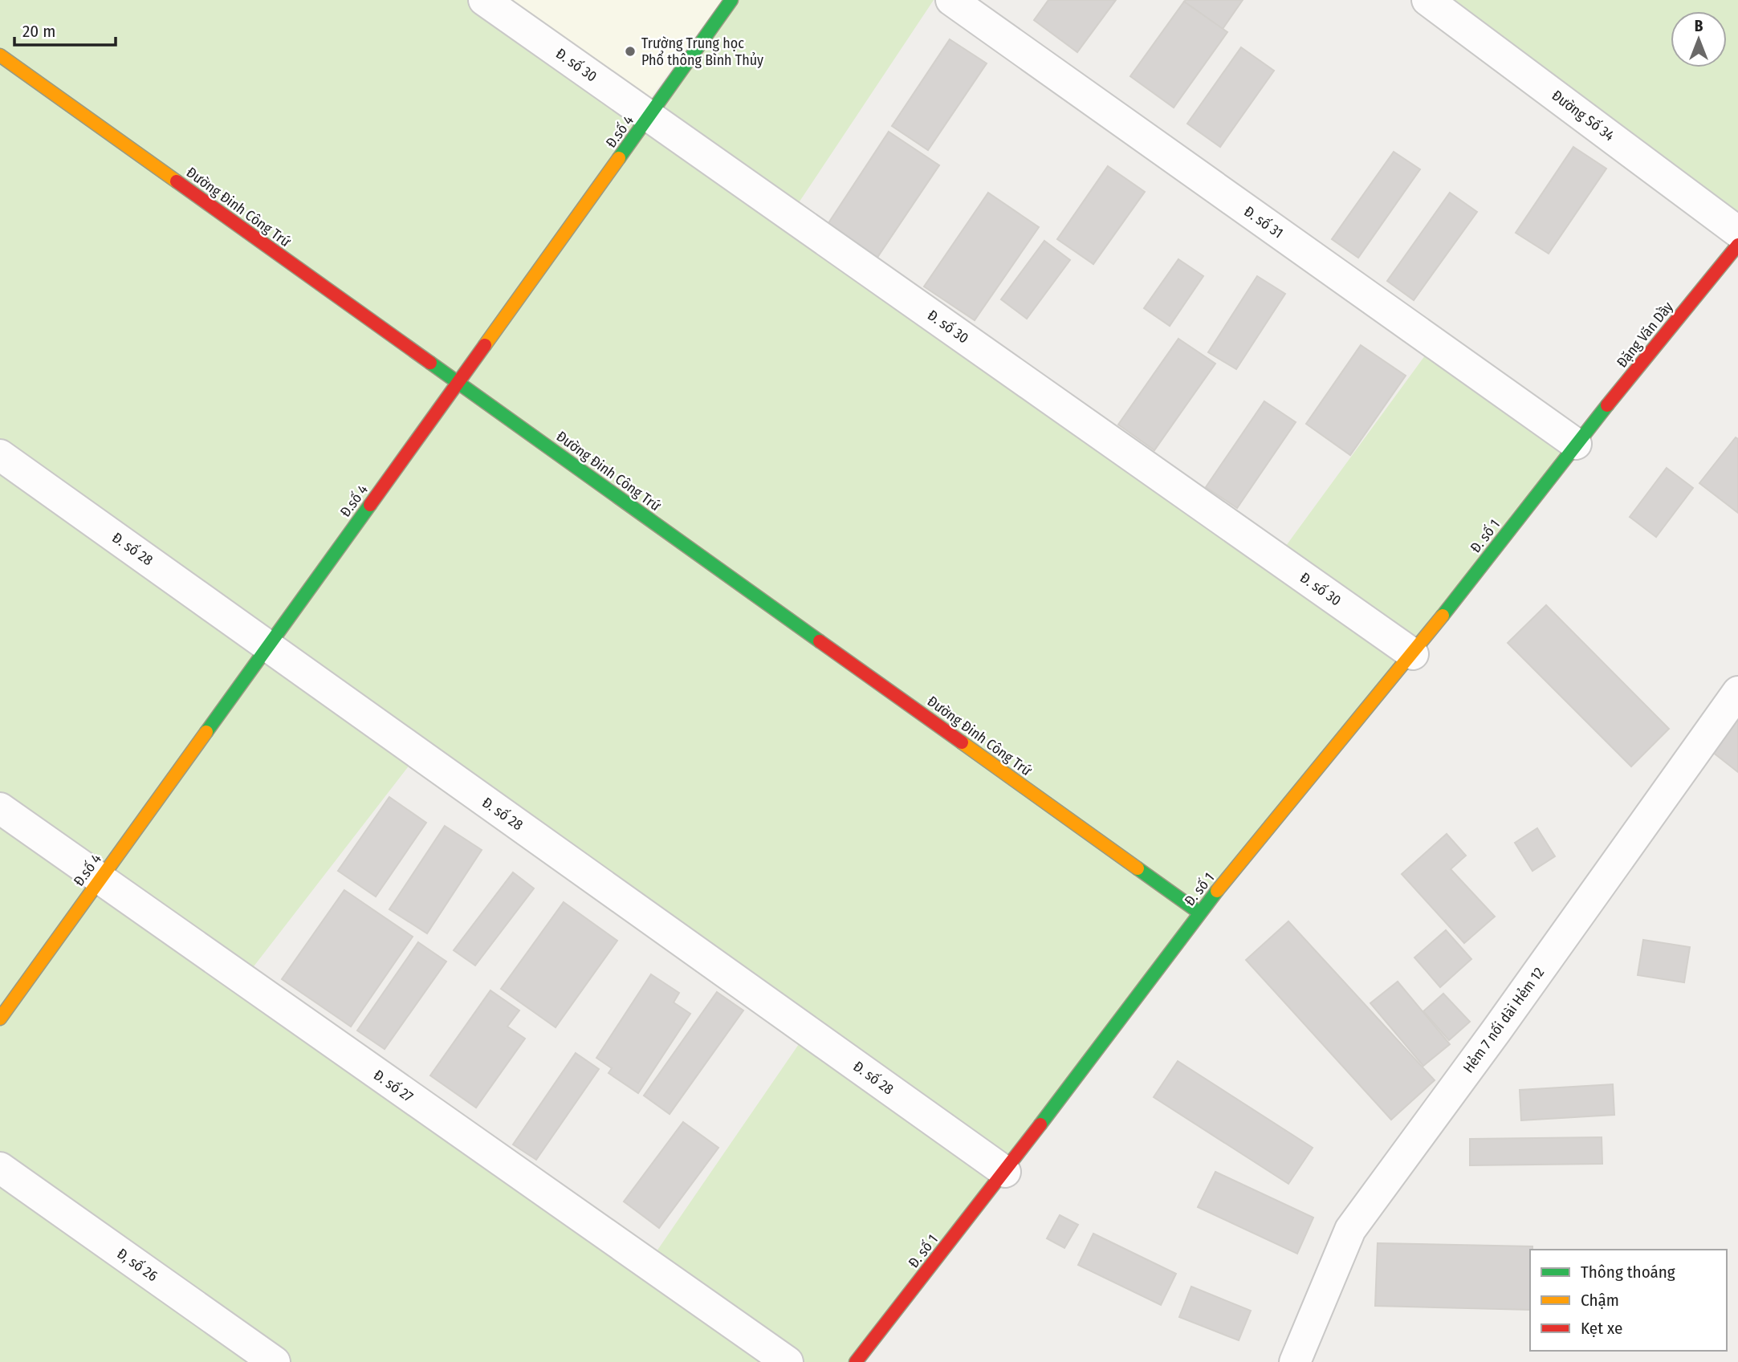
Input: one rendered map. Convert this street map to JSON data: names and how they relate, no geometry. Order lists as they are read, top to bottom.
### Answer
{
  "streets": {
    "street": [
      "Đ. số 30",
      "Đường Số 34",
      "Đ.số 4",
      "Đường Đinh Công Trứ",
      "Đ. số 31",
      "Đặng Văn Dầy",
      "Đ. số 1",
      "Đ. số 28",
      "Hẻm 7 nối dài Hẻm 12",
      "Đ. số 27",
      "Đ, số 26"
    ]
  },
  "crossings": [
    ["Đ. số 30", "Đ.số 4"],
    ["Đ. số 30", "Đ. số 1"],
    ["Đ.số 4", "Đường Đinh Công Trứ"],
    ["Đ.số 4", "Đ. số 28"],
    ["Đ.số 4", "Đ. số 27"],
    ["Đường Đinh Công Trứ", "Đ. số 1"],
    ["Đ. số 31", "Đặng Văn Dầy"],
    ["Đ. số 31", "Đ. số 1"],
    ["Đặng Văn Dầy", "Đ. số 1"],
    ["Đ. số 1", "Đ. số 28"]
  ],
  "places": ["Trường Trung học Phổ thông Bình Thủy"],
  "legend": ["Thông thoáng", "Chậm", "Kẹt xe"],
  "scale_bar": "20 m",
  "north": "top"
}
